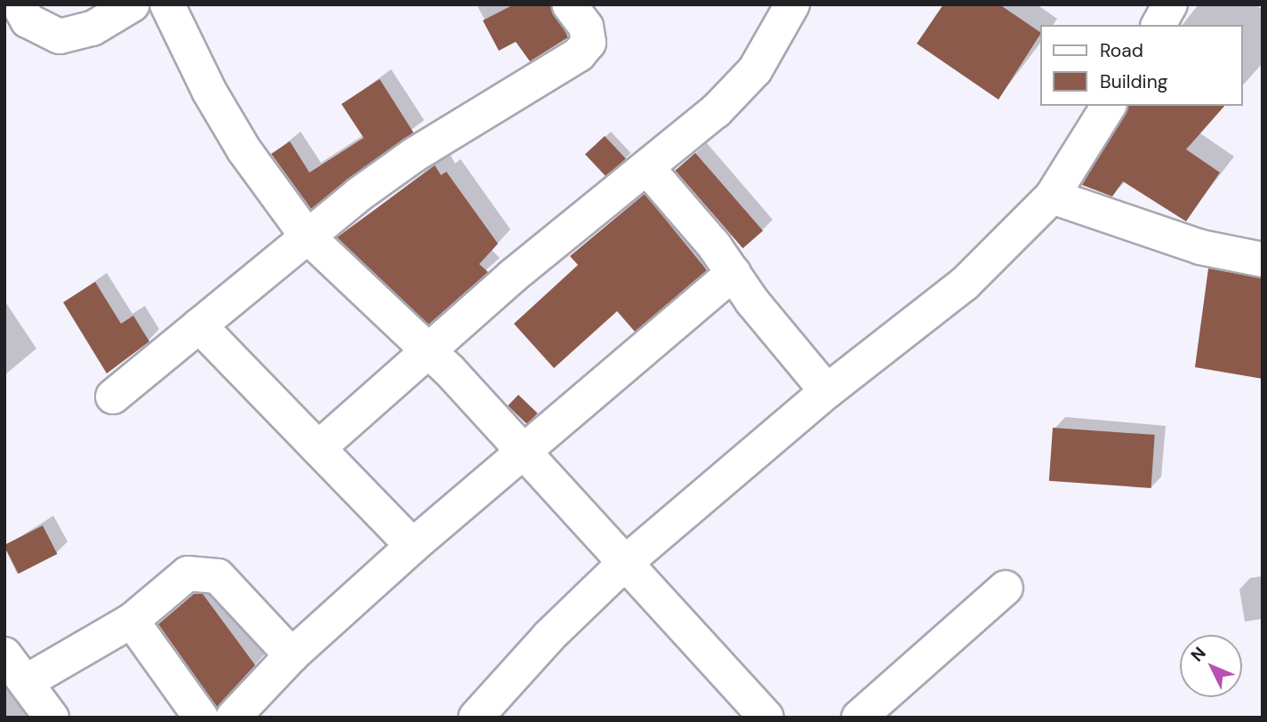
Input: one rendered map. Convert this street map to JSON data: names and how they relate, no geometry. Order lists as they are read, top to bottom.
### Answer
{
  "legend": ["Road", "Building"],
  "north": "top left"
}
